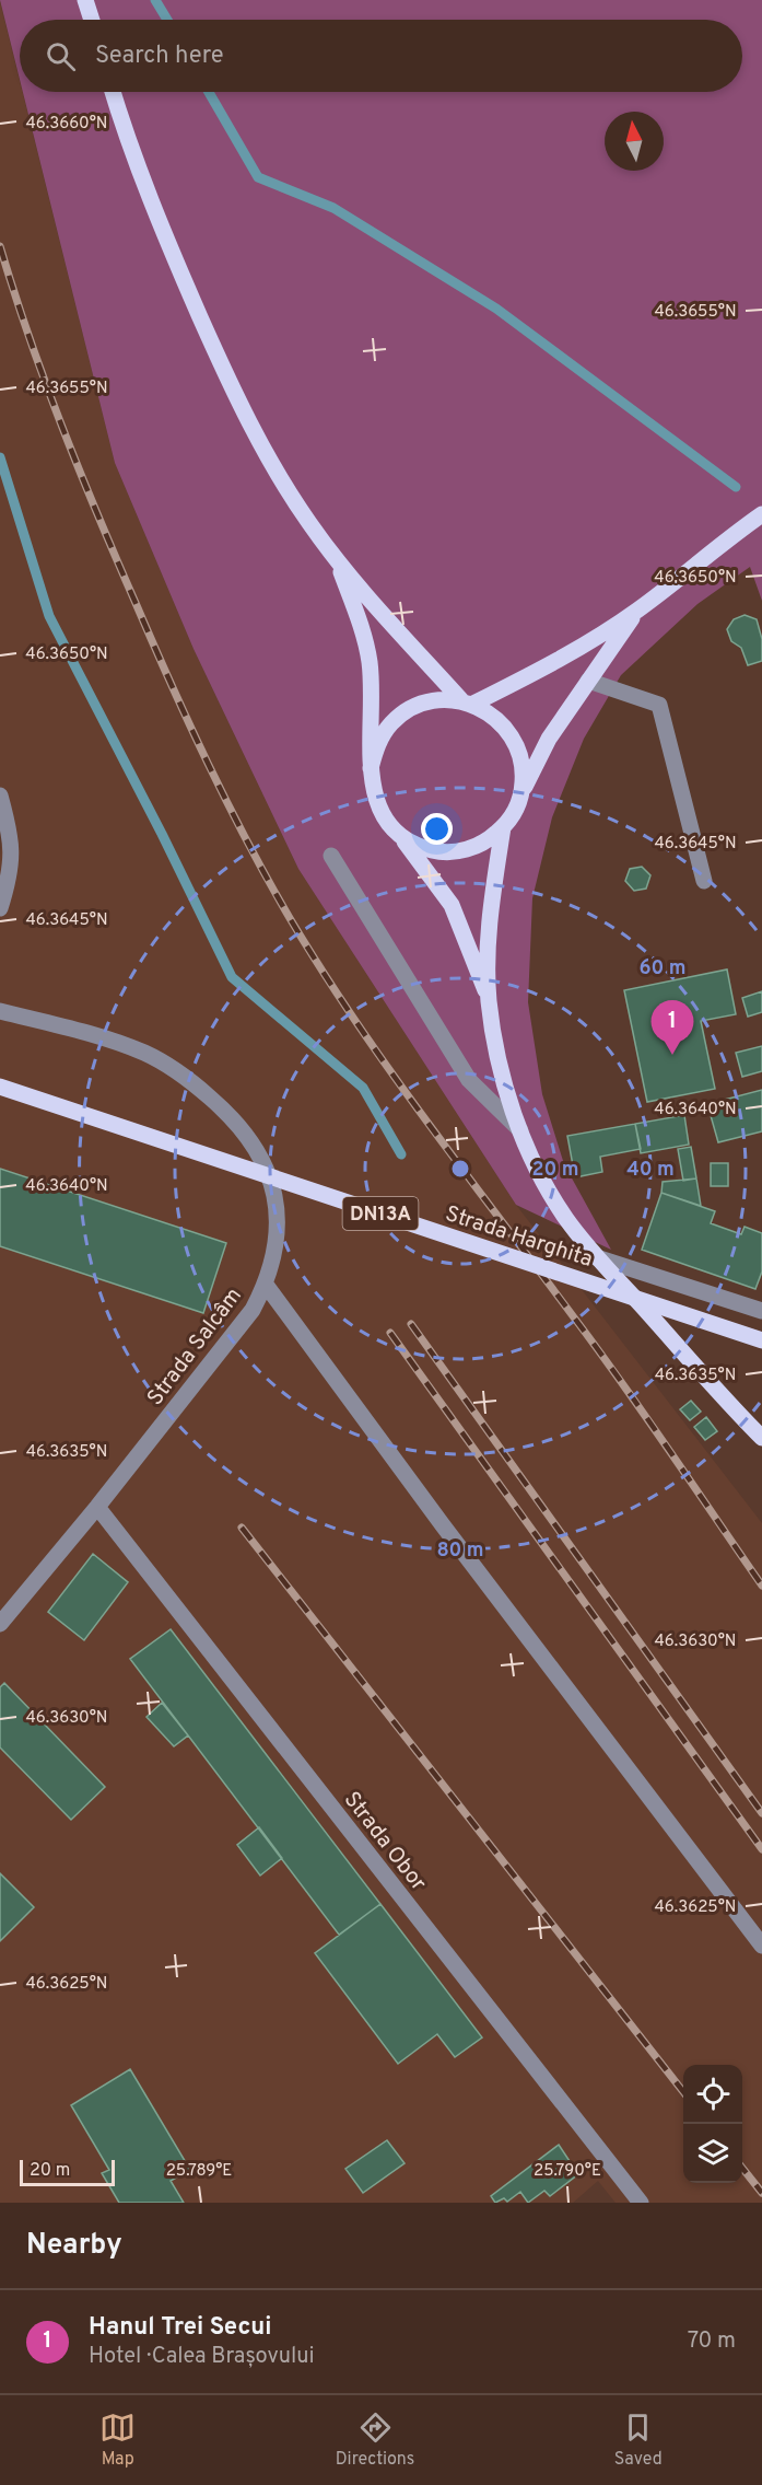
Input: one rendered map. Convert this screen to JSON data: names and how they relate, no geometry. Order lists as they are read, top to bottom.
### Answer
{
  "streets": {
    "main road": ["DN13A", "Strada Harghita"],
    "street": ["Strada Salcâm", "Strada Obor"]
  },
  "crossings": [
    ["Strada Salcâm", "Strada Obor"]
  ],
  "scale_bar": "20 m",
  "north": "top",
  "page": {
    "search": "Search here",
    "pins": "1",
    "scale": "20 m",
    "heading": "Nearby",
    "list": [
      {
        "mark": "1",
        "name": "Hanul Trei Secui",
        "note": "Hotel · Calea Brașovului",
        "value": "70 m"
      }
    ],
    "nav": ["Map", "Directions", "Saved"]
  },
  "coordinates": [
    "46.3660°N",
    "46.3655°N",
    "46.3650°N",
    "46.3645°N",
    "46.3640°N",
    "46.3635°N",
    "46.3630°N",
    "46.3625°N",
    "25.789°E",
    "25.790°E"
  ],
  "rings": [
    "60 m",
    "20 m",
    "40 m",
    "80 m"
  ]
}
